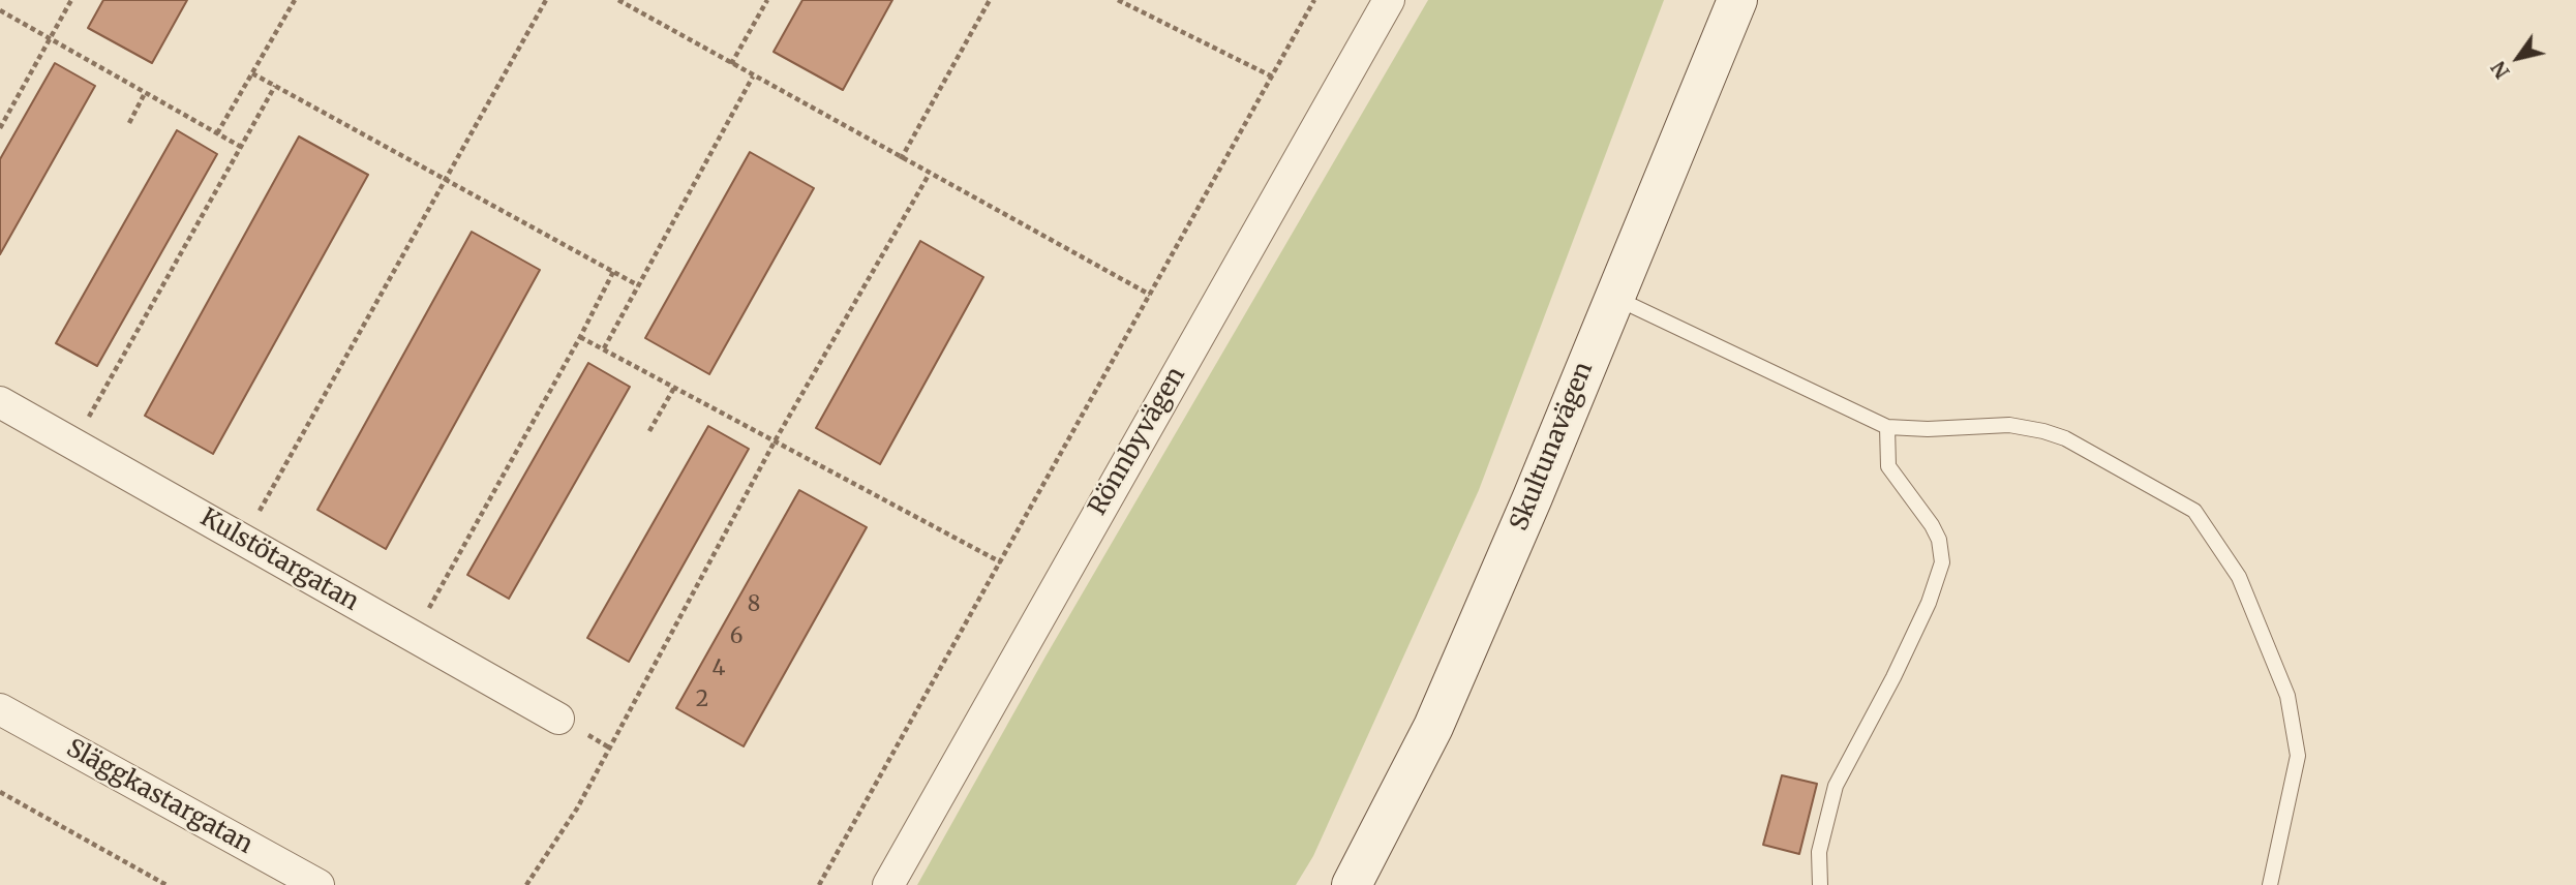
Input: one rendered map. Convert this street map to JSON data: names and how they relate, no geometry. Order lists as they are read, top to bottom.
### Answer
{
  "streets": {
    "main road": ["Skultunavägen"],
    "street": ["Rönnbyvägen", "Kulstötargatan", "Släggkastargatan"]
  },
  "house_numbers": [
    "8",
    "6",
    "4",
    "2"
  ],
  "north": "bottom left"
}
